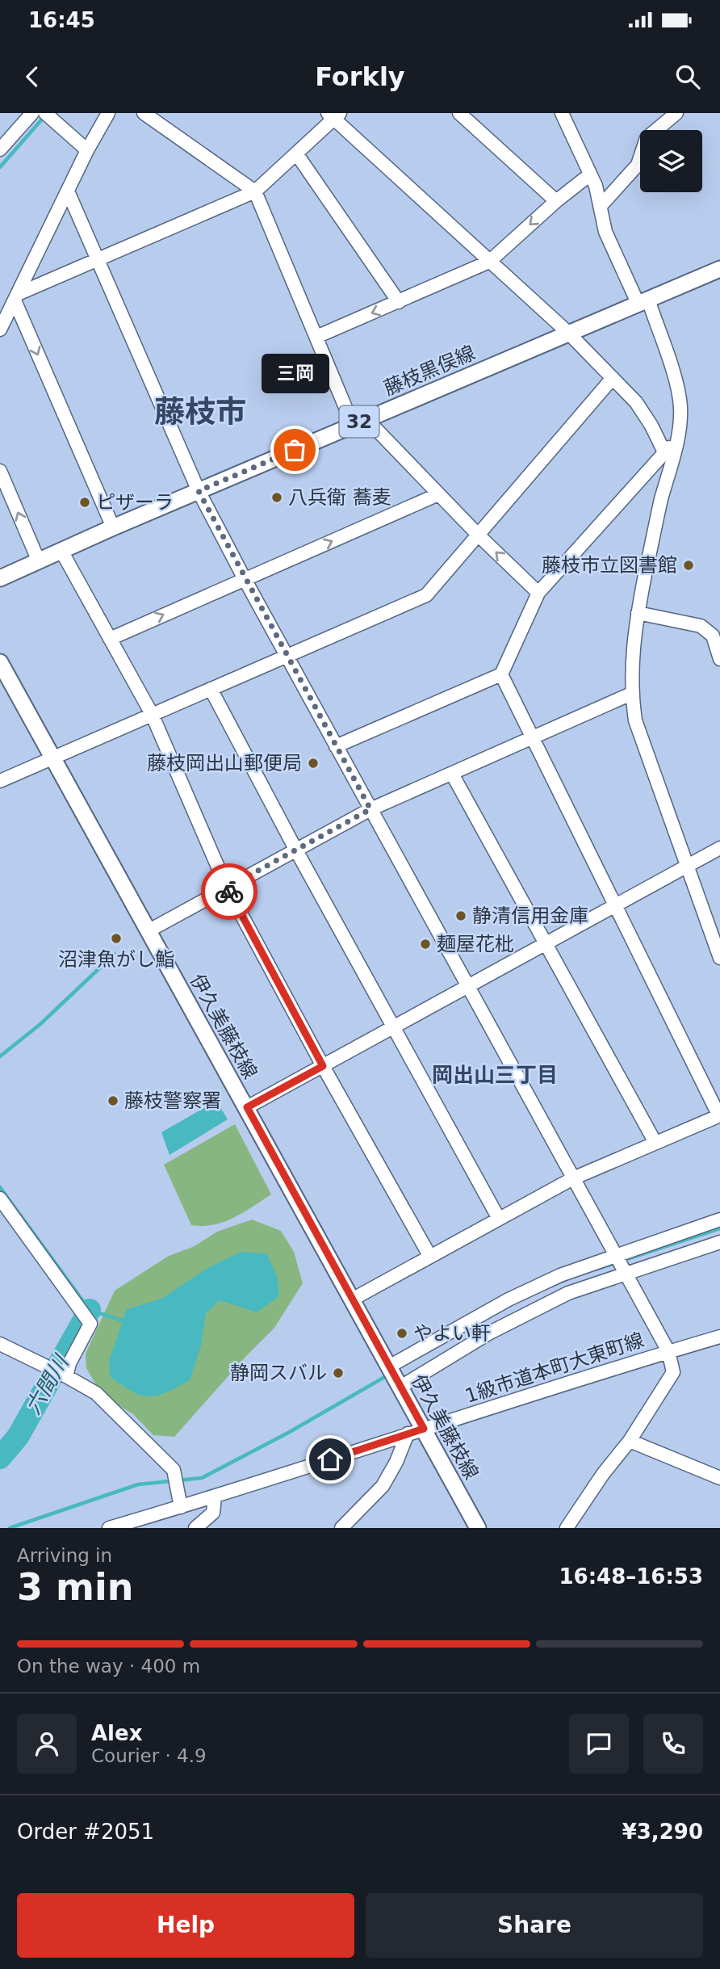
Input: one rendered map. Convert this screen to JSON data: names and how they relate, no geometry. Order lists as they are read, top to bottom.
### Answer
{
  "streets": {
    "main road": ["藤枝黒俣線", "32", "伊久美藤枝線"],
    "street": ["1級市道本町大東町線"]
  },
  "crossings": [
    ["伊久美藤枝線", "1級市道本町大東町線"]
  ],
  "districts": ["藤枝市", "岡出山三丁目"],
  "water": ["六間川"],
  "places": [
    "三岡",
    "八兵衛 蕎麦",
    "ピザーラ",
    "藤枝市立図書館",
    "藤枝岡出山郵便局",
    "静清信用金庫",
    "沼津魚がし鮨",
    "麺屋花枇",
    "藤枝警察署",
    "やよい軒",
    "静岡スバル"
  ],
  "page": {
    "status": "16:45",
    "header": "Forkly",
    "bubble": "三岡",
    "heading": ["3 min", "Arriving in", "16:48–16:53"],
    "panel": [
      "Alex",
      "Courier · 4.9",
      "Order #2051",
      "¥3,290"
    ],
    "bar": "On the way · 400 m",
    "buttons": ["Help", "Share"]
  }
}
